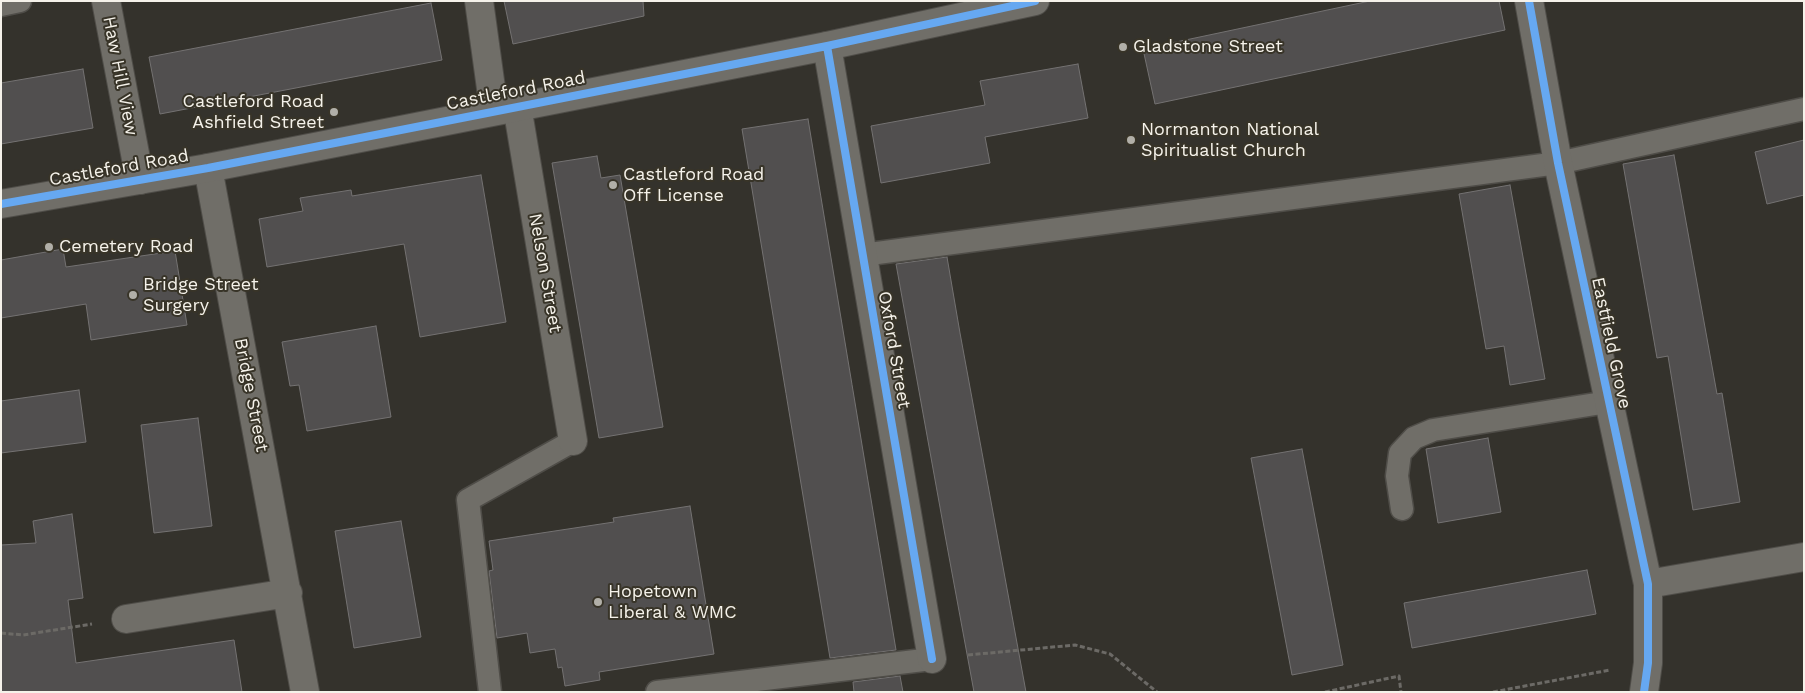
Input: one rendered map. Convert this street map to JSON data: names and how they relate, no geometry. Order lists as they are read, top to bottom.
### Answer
{
  "streets": {
    "street": [
      "Haw Hill View",
      "Castleford Road",
      "Nelson Street",
      "Eastfield Grove",
      "Oxford Street",
      "Bridge Street"
    ]
  },
  "crossings": [
    ["Haw Hill View", "Castleford Road"],
    ["Castleford Road", "Nelson Street"],
    ["Castleford Road", "Oxford Street"],
    ["Castleford Road", "Bridge Street"]
  ],
  "places": [
    "Gladstone Street",
    "Castleford Road Ashfield Street",
    "Normanton National Spiritualist Church",
    "Castleford Road Off License",
    "Cemetery Road",
    "Bridge Street Surgery",
    "Hopetown Liberal & WMC"
  ]
}
